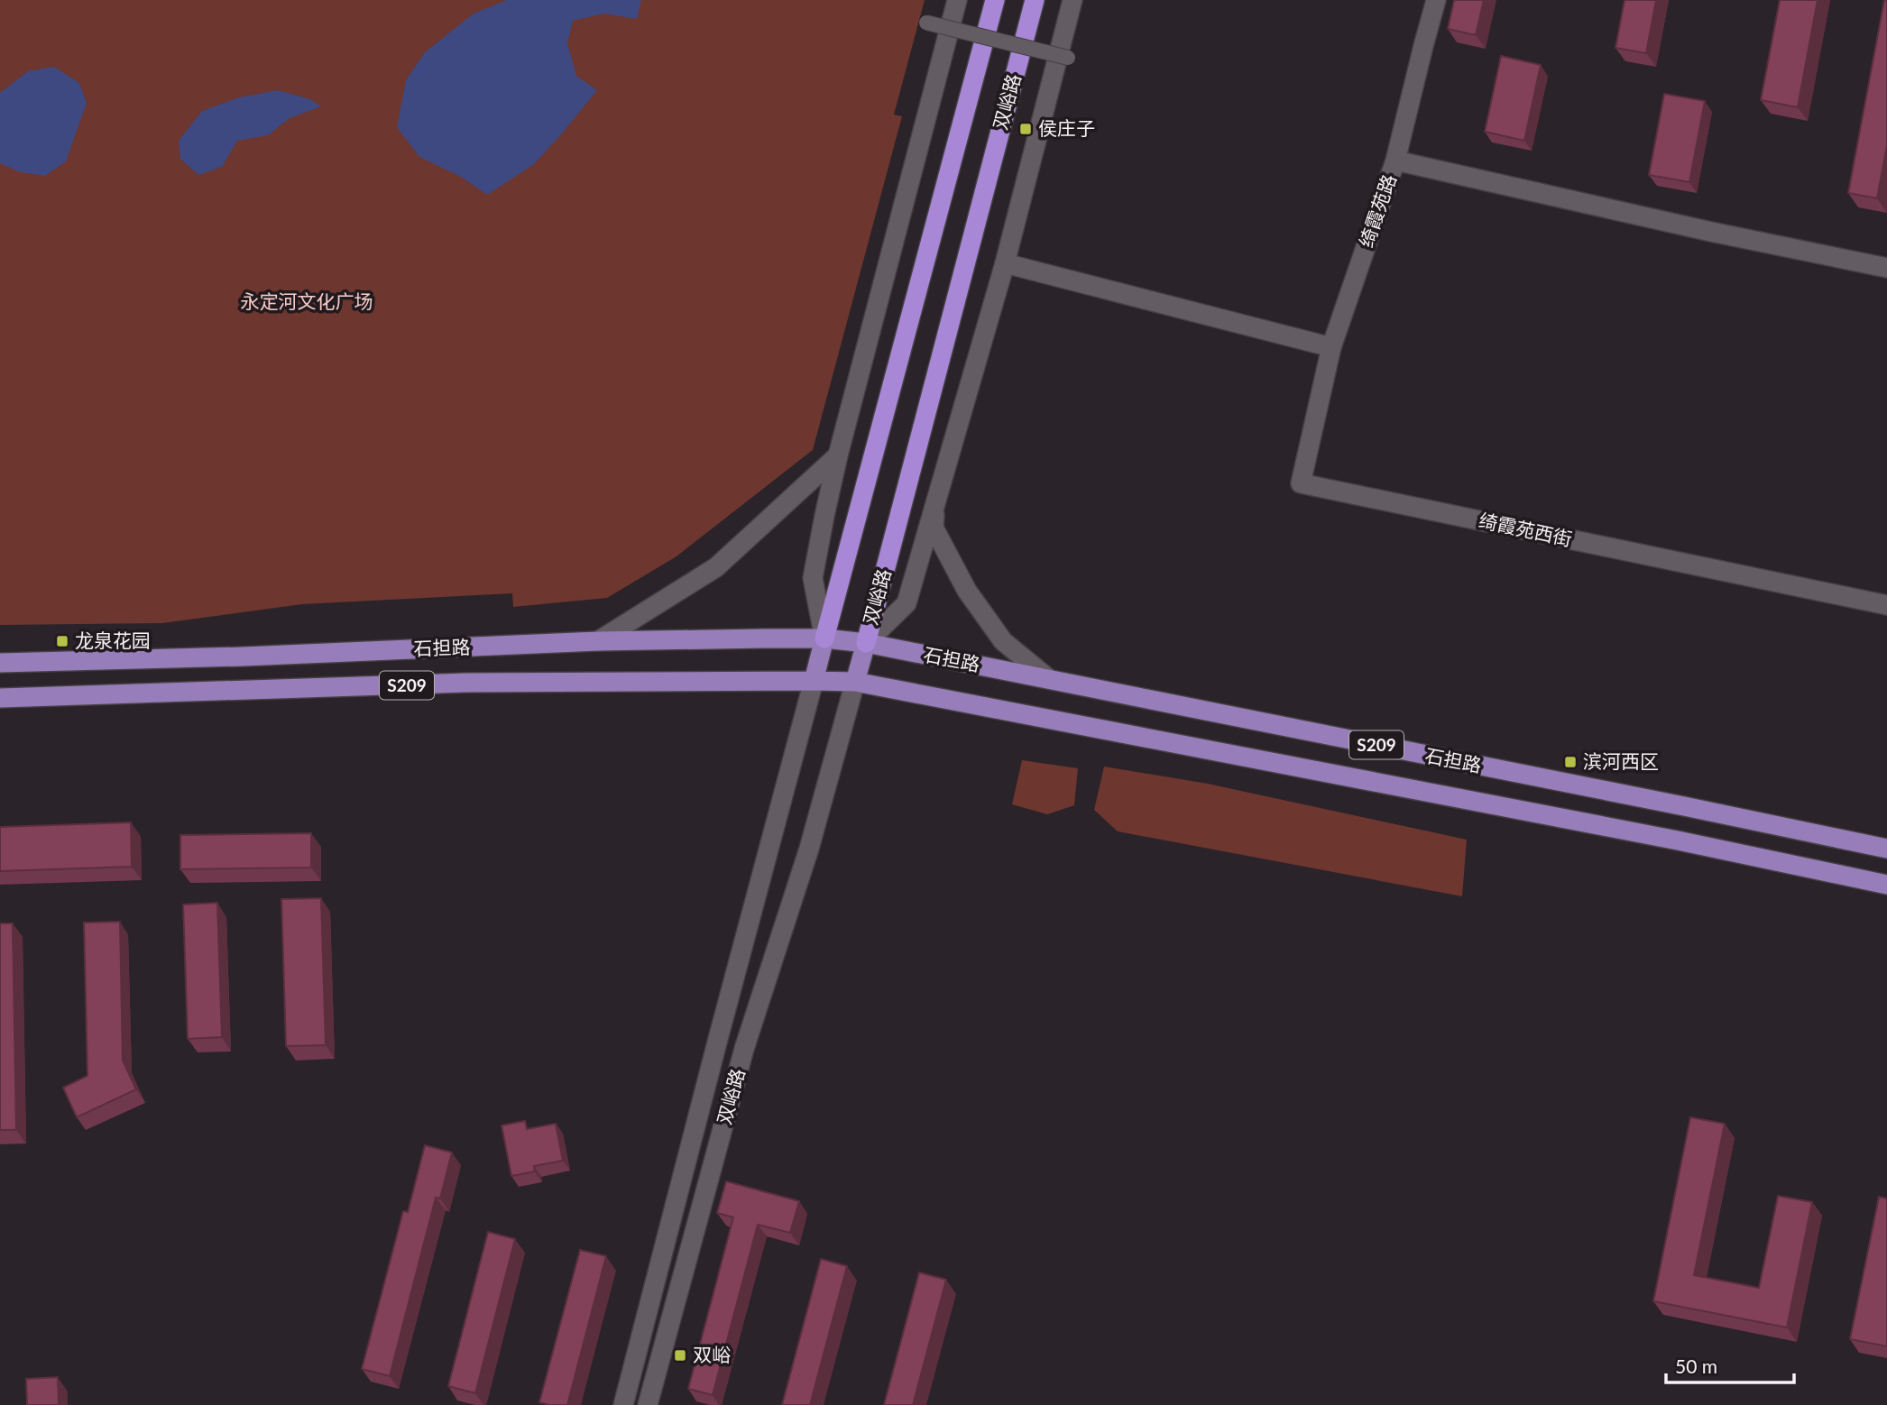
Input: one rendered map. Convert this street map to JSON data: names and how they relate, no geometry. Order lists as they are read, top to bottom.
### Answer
{
  "streets": {
    "highway": ["双峪路"],
    "main road": ["石担路", "S209"],
    "street": ["绮霞苑路", "绮霞苑西街"]
  },
  "crossings": [
    ["双峪路", "石担路"],
    ["绮霞苑路", "绮霞苑西街"]
  ],
  "parks": ["永定河文化广场"],
  "places": {
    "transit": [
      "侯庄子",
      "龙泉花园",
      "滨河西区",
      "双峪"
    ]
  },
  "scale_bar": "50 m"
}
